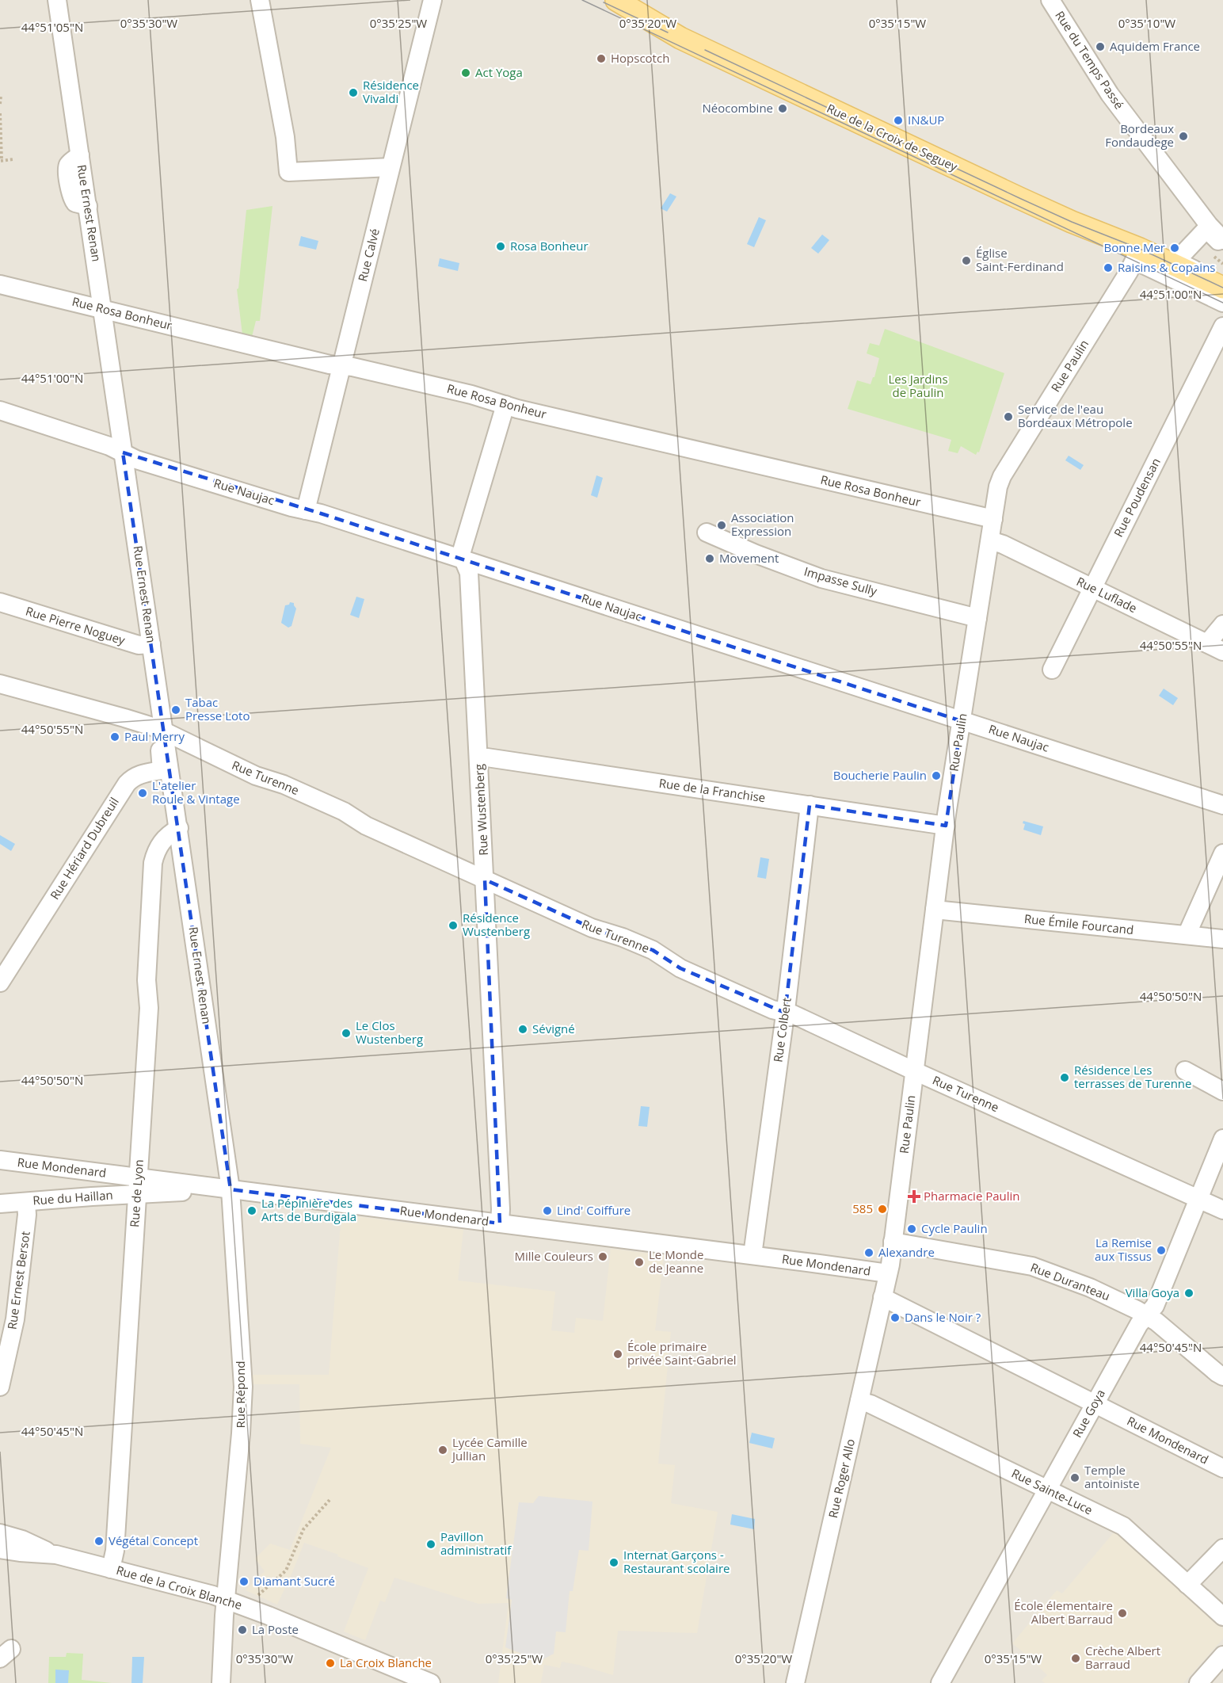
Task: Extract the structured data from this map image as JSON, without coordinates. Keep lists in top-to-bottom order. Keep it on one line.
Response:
{"streets":{"main road":["Rue de la Croix de Seguey"],"street":["Rue du Temps Passé","Rue Ernest Renan","Rue Calvé","Rue Rosa Bonheur","Rue Paulin","Rue Naujac","Rue Poudensan","Impasse Sully","Rue Luflade","Rue Pierre Noguey","Rue Turenne","Rue de la Franchise","Rue Wustenberg","Rue Hériard Dubreuil","Rue Émile Fourcand","Rue Colbert","Rue Mondenard","Rue de Lyon","Rue du Haillan","Rue Ernest Bersot","Rue Duranteau","Rue Répond","Rue Goya","Rue Roger Allo","Rue Sainte-Luce","Rue de la Croix Blanche"]},"crossings":[["Rue de la Croix de Seguey","Rue Paulin"],["Rue Ernest Renan","Rue Rosa Bonheur"],["Rue Ernest Renan","Rue Naujac"],["Rue Ernest Renan","Rue Pierre Noguey"],["Rue Ernest Renan","Rue Turenne"],["Rue Ernest Renan","Rue Hériard Dubreuil"],["Rue Ernest Renan","Rue Mondenard"],["Rue Ernest Renan","Rue de Lyon"],["Rue Ernest Renan","Rue du Haillan"],["Rue Ernest Renan","Rue Répond"],["Rue Calvé","Rue Rosa Bonheur"],["Rue Calvé","Rue Naujac"],["Rue Rosa Bonheur","Rue Paulin"],["Rue Rosa Bonheur","Rue Wustenberg"],["Rue Paulin","Rue Naujac"],["Rue Paulin","Impasse Sully"],["Rue Paulin","Rue Luflade"],["Rue Paulin","Rue Turenne"],["Rue Paulin","Rue de la Franchise"],["Rue Paulin","Rue Émile Fourcand"],["Rue Paulin","Rue Mondenard"],["Rue Paulin","Rue Duranteau"],["Rue Paulin","Rue Roger Allo"],["Rue Naujac","Rue Wustenberg"],["Rue Poudensan","Rue Luflade"],["Rue Turenne","Rue Wustenberg"],["Rue Turenne","Rue Colbert"],["Rue Turenne","Rue Goya"],["Rue de la Franchise","Rue Wustenberg"],["Rue de la Franchise","Rue Colbert"],["Rue Wustenberg","Rue Mondenard"],["Rue Colbert","Rue Mondenard"],["Rue Mondenard","Rue de Lyon"],["Rue Mondenard","Rue du Haillan"],["Rue Mondenard","Rue Répond"],["Rue Mondenard","Rue Goya"],["Rue Mondenard","Rue Roger Allo"],["Rue de Lyon","Rue du Haillan"],["Rue de Lyon","Rue de la Croix Blanche"],["Rue du Haillan","Rue Ernest Bersot"],["Rue du Haillan","Rue Répond"],["Rue Duranteau","Rue Goya"],["Rue Répond","Rue de la Croix Blanche"],["Rue Goya","Rue Sainte-Luce"],["Rue Roger Allo","Rue Sainte-Luce"]],"parks":["Les Jardins de Paulin"],"places":{"other":["Aquidem France","Hopscotch","Act Yoga","Résidence Vivaldi","Néocombine","IN&UP","Bordeaux Fondaudege","Rosa Bonheur","Bonne Mer","Église Saint-Ferdinand","Raisins & Copains","Service de l'eau Bordeaux Métropole","Association Expression","Movement","Tabac Presse Loto","Paul Merry","Boucherie Paulin","L'atelier Roule & Vintage","Résidence Wustenberg","Sévigné","Le Clos Wustenberg","Résidence Les terrasses de Turenne","585","La Pépinière des Arts de Burdigala","Lind' Coiffure","Cycle Paulin","La Remise aux Tissus","Alexandre","Mille Couleurs","Le Monde de Jeanne","Villa Goya","Dans le Noir ?","École primaire privée Saint-Gabriel","Lycée Camille Jullian","Temple antoiniste","Végétal Concept","Pavillon administratif","Internat Garçons - Restaurant scolaire","Diamant Sucré","École élementaire Albert Barraud","La Poste","Crèche Albert Barraud","La Croix Blanche"],"health":["Pharmacie Paulin"]},"coordinates":["0°35'30\"W","0°35'25\"W","0°35'20\"W","0°35'15\"W","0°35'10\"W","44°51'05\"N","44°51'00\"N","44°50'55\"N","44°50'50\"N","44°50'45\"N"]}
